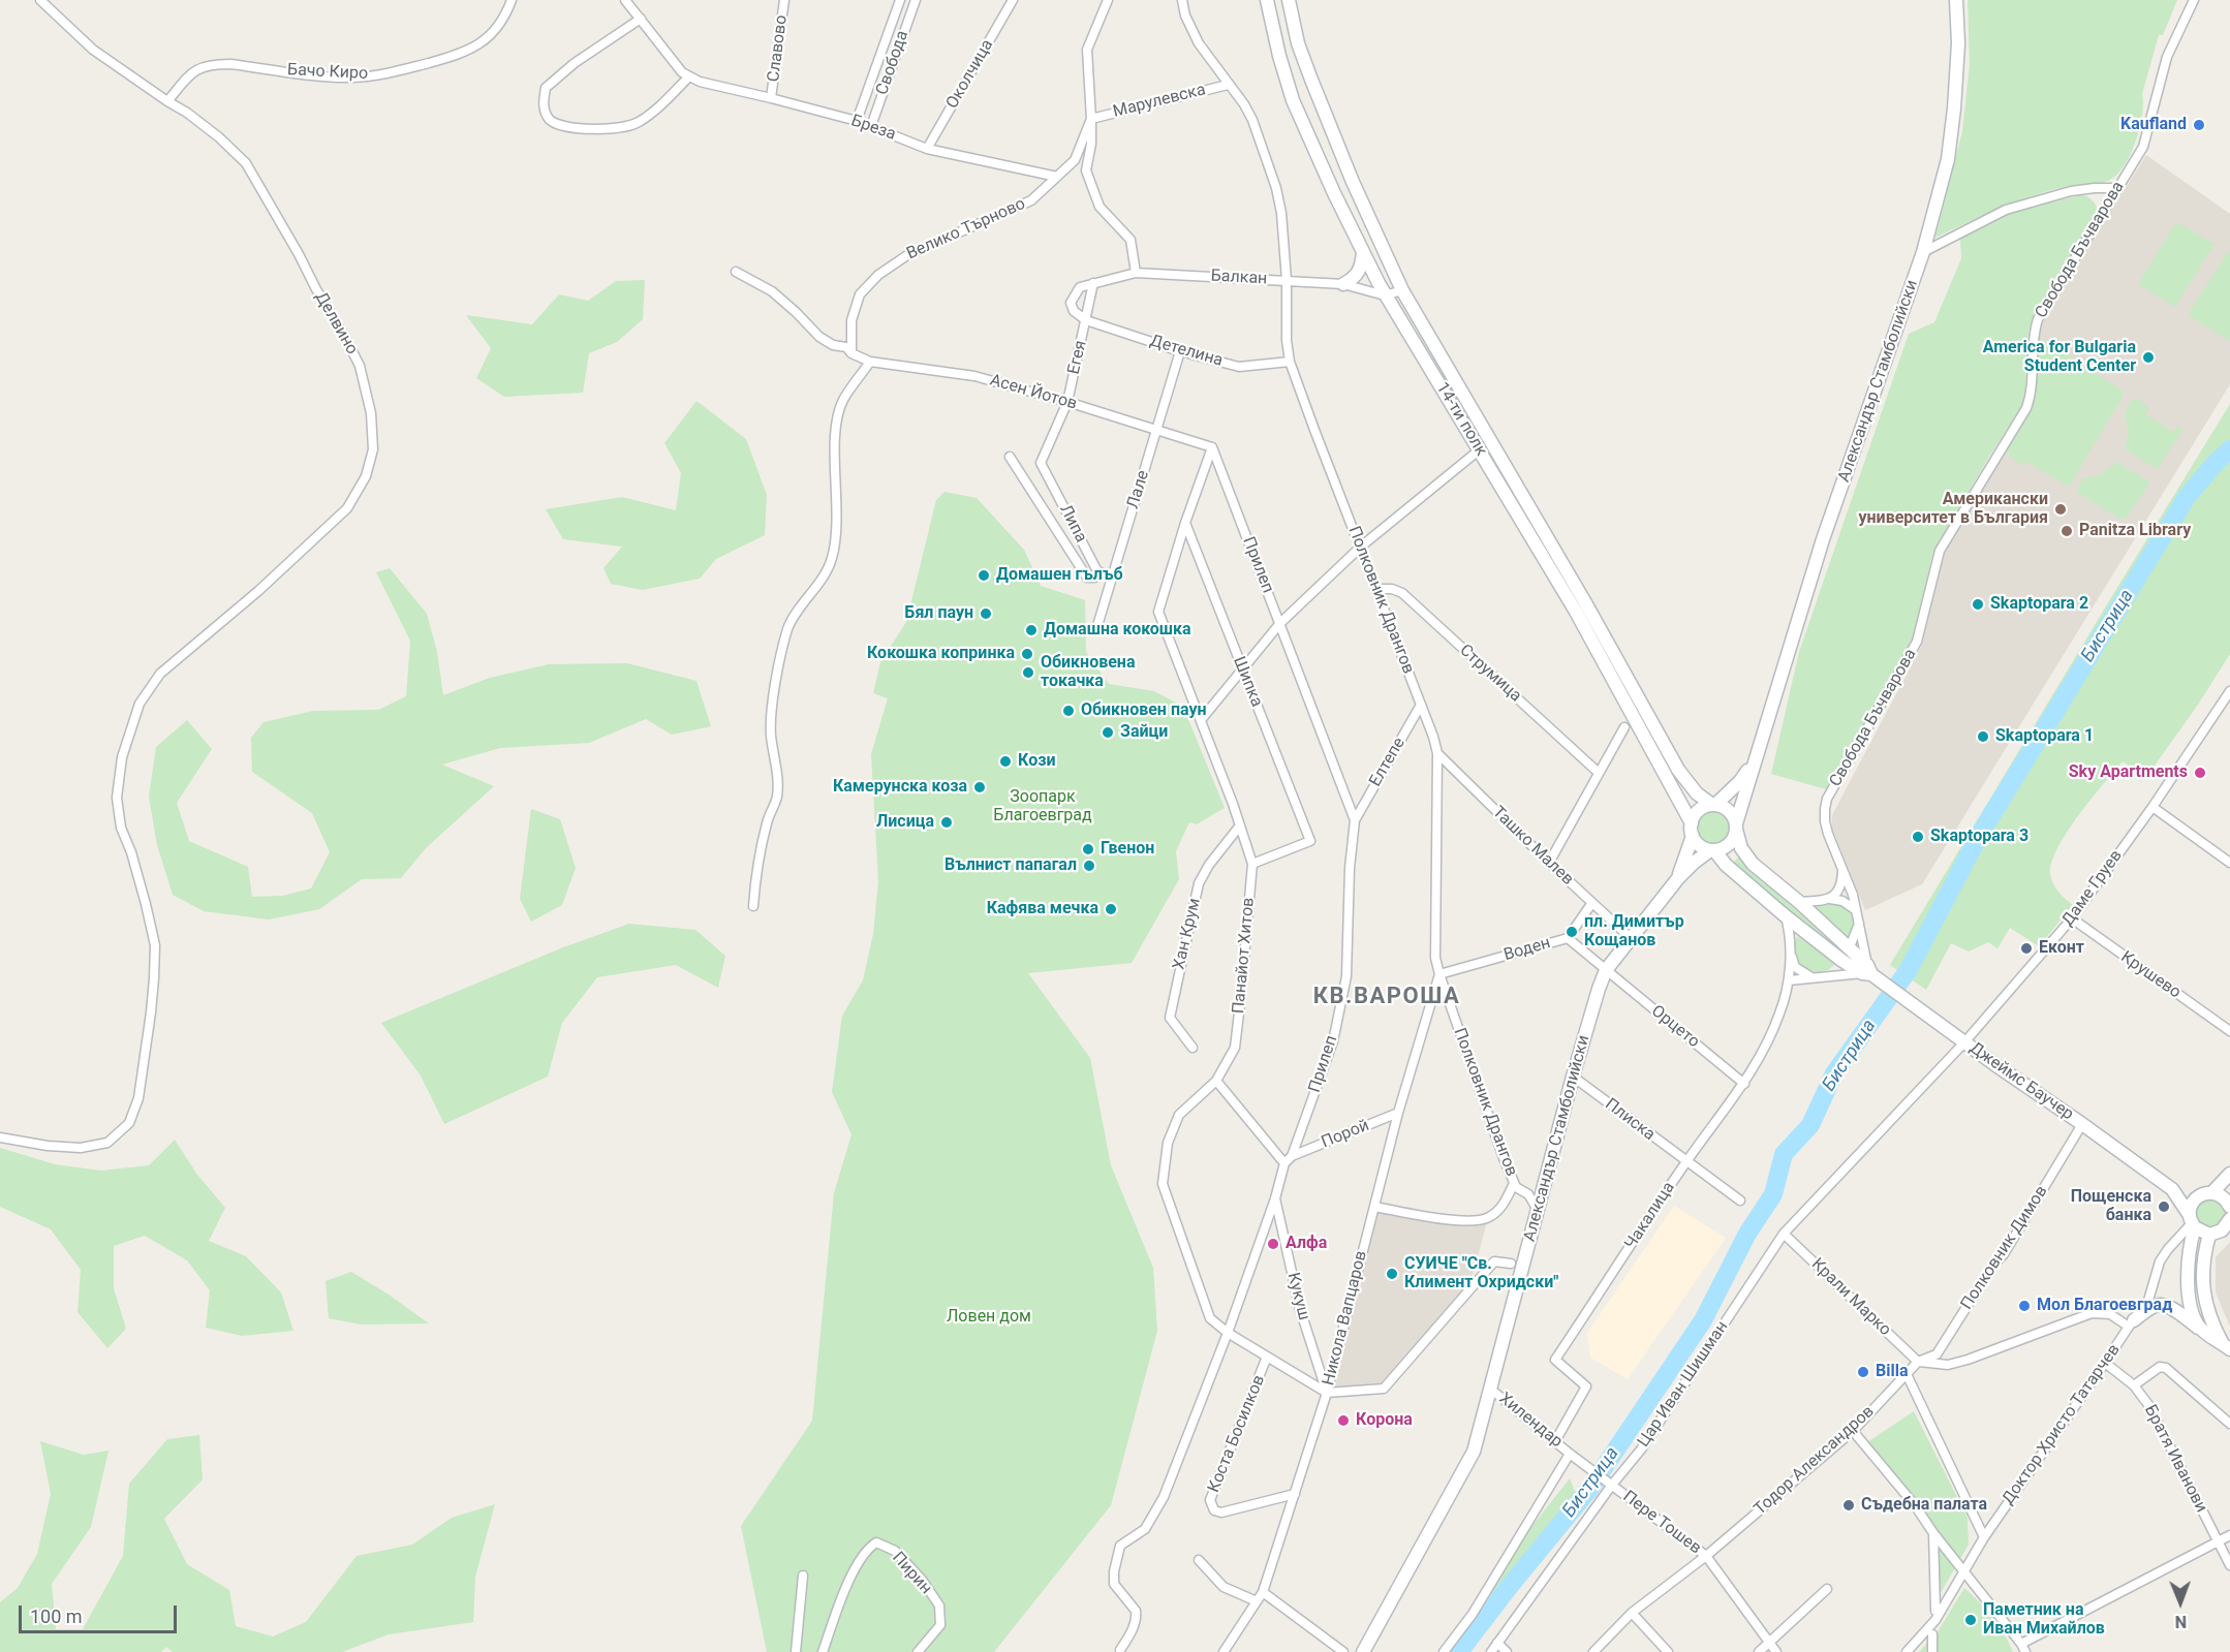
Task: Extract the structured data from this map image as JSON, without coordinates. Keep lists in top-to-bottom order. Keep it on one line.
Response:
{"streets":{"street":["Славово","Свобода","Бачо Киро","Околчица","Марулевска","Бреза","Велико Търново","Свобода Бъчварова","Балкан","Делвино","Детелина","Егея","Александър Стамболийски","Асен Йотов","14-ти полк","Лале","Липа","Прилеп","Полковник Дрангов","Струмица","Шипка","Елтепе","Ташко Малев","Даме Груев","Хан Крум","Воден","Панайот Хитов","Крушево","Орцето","Джеймс Баучер","Плиска","Порой","Чакалица","Полковник Димов","Кукуш","Крали Марко","Никола Вапцаров","Цар Иван Шишман","Хилендар","Доктор Христо Татарчев","Коста Босилков","Братя Иванови","Тодор Александров","Пере Тошев","Пирин"]},"crossings":[["Славово","Бреза"],["Свобода","Бреза"],["Бачо Киро","Делвино"],["Околчица","Бреза"],["Марулевска","Велико Търново"],["Марулевска","Полковник Дрангов"],["Бреза","Велико Търново"],["Велико Търново","Асен Йотов"],["Свобода Бъчварова","Джеймс Баучер"],["Балкан","Егея"],["Балкан","14-ти полк"],["Балкан","Полковник Дрангов"],["Детелина","Егея"],["Детелина","Лале"],["Детелина","Полковник Дрангов"],["Егея","Асен Йотов"],["Егея","Липа"],["Александър Стамболийски","14-ти полк"],["Александър Стамболийски","Полковник Дрангов"],["Александър Стамболийски","Ташко Малев"],["Александър Стамболийски","Воден"],["Александър Стамболийски","Орцето"],["Александър Стамболийски","Джеймс Баучер"],["Александър Стамболийски","Плиска"],["Александър Стамболийски","Хилендар"],["Асен Йотов","Лале"],["Асен Йотов","Прилеп"],["Асен Йотов","Панайот Хитов"],["14-ти полк","Джеймс Баучер"],["Прилеп","Елтепе"],["Прилеп","Панайот Хитов"],["Прилеп","Порой"],["Полковник Дрангов","Струмица"],["Полковник Дрангов","Елтепе"],["Полковник Дрангов","Ташко Малев"],["Полковник Дрангов","Воден"],["Полковник Дрангов","Никола Вапцаров"],["Шипка","Панайот Хитов"],["Даме Груев","Крушево"],["Даме Груев","Джеймс Баучер"],["Даме Груев","Крали Марко"],["Даме Груев","Цар Иван Шишман"],["Хан Крум","Панайот Хитов"],["Воден","Орцето"],["Воден","Никола Вапцаров"],["Панайот Хитов","Кукуш"],["Панайот Хитов","Никола Вапцаров"],["Панайот Хитов","Коста Босилков"],["Орцето","Чакалица"],["Джеймс Баучер","Чакалица"],["Джеймс Баучер","Полковник Димов"],["Плиска","Чакалица"],["Порой","Никола Вапцаров"],["Чакалица","Хилендар"],["Полковник Димов","Крали Марко"],["Полковник Димов","Тодор Александров"],["Кукуш","Никола Вапцаров"],["Крали Марко","Цар Иван Шишман"],["Крали Марко","Тодор Александров"],["Никола Вапцаров","Коста Босилков"],["Цар Иван Шишман","Хилендар"],["Цар Иван Шишман","Пере Тошев"],["Хилендар","Пере Тошев"],["Доктор Христо Татарчев","Братя Иванови"],["Тодор Александров","Пере Тошев"]],"districts":["КВ.ВАРОША"],"water":["Бистрица"],"parks":["Зоопарк Благоевград","Ловен дом"],"places":["Kaufland","America for Bulgaria Student Center","Американски университет в България","Panitza Library","Домашен гълъб","Skaptopara 2","Бял паун","Домашна кокошка","Кокошка копринка","Обикновена токачка","Обикновен паун","Зайци","Skaptopara 1","Кози","Sky Apartments","Камерунска коза","Лисица","Skaptopara 3","Гвенон","Вълнист папагал","Кафява мечка","пл. Димитър Кощанов","Еконт","Пощенска банка","Алфа","СУИЧЕ \"Св. Климент Охридски\"","Мол Благоевград","Billa","Корона","Съдебна палата","Паметник на Иван Михайлов"],"scale_bar":"100 m","north":"bottom"}
